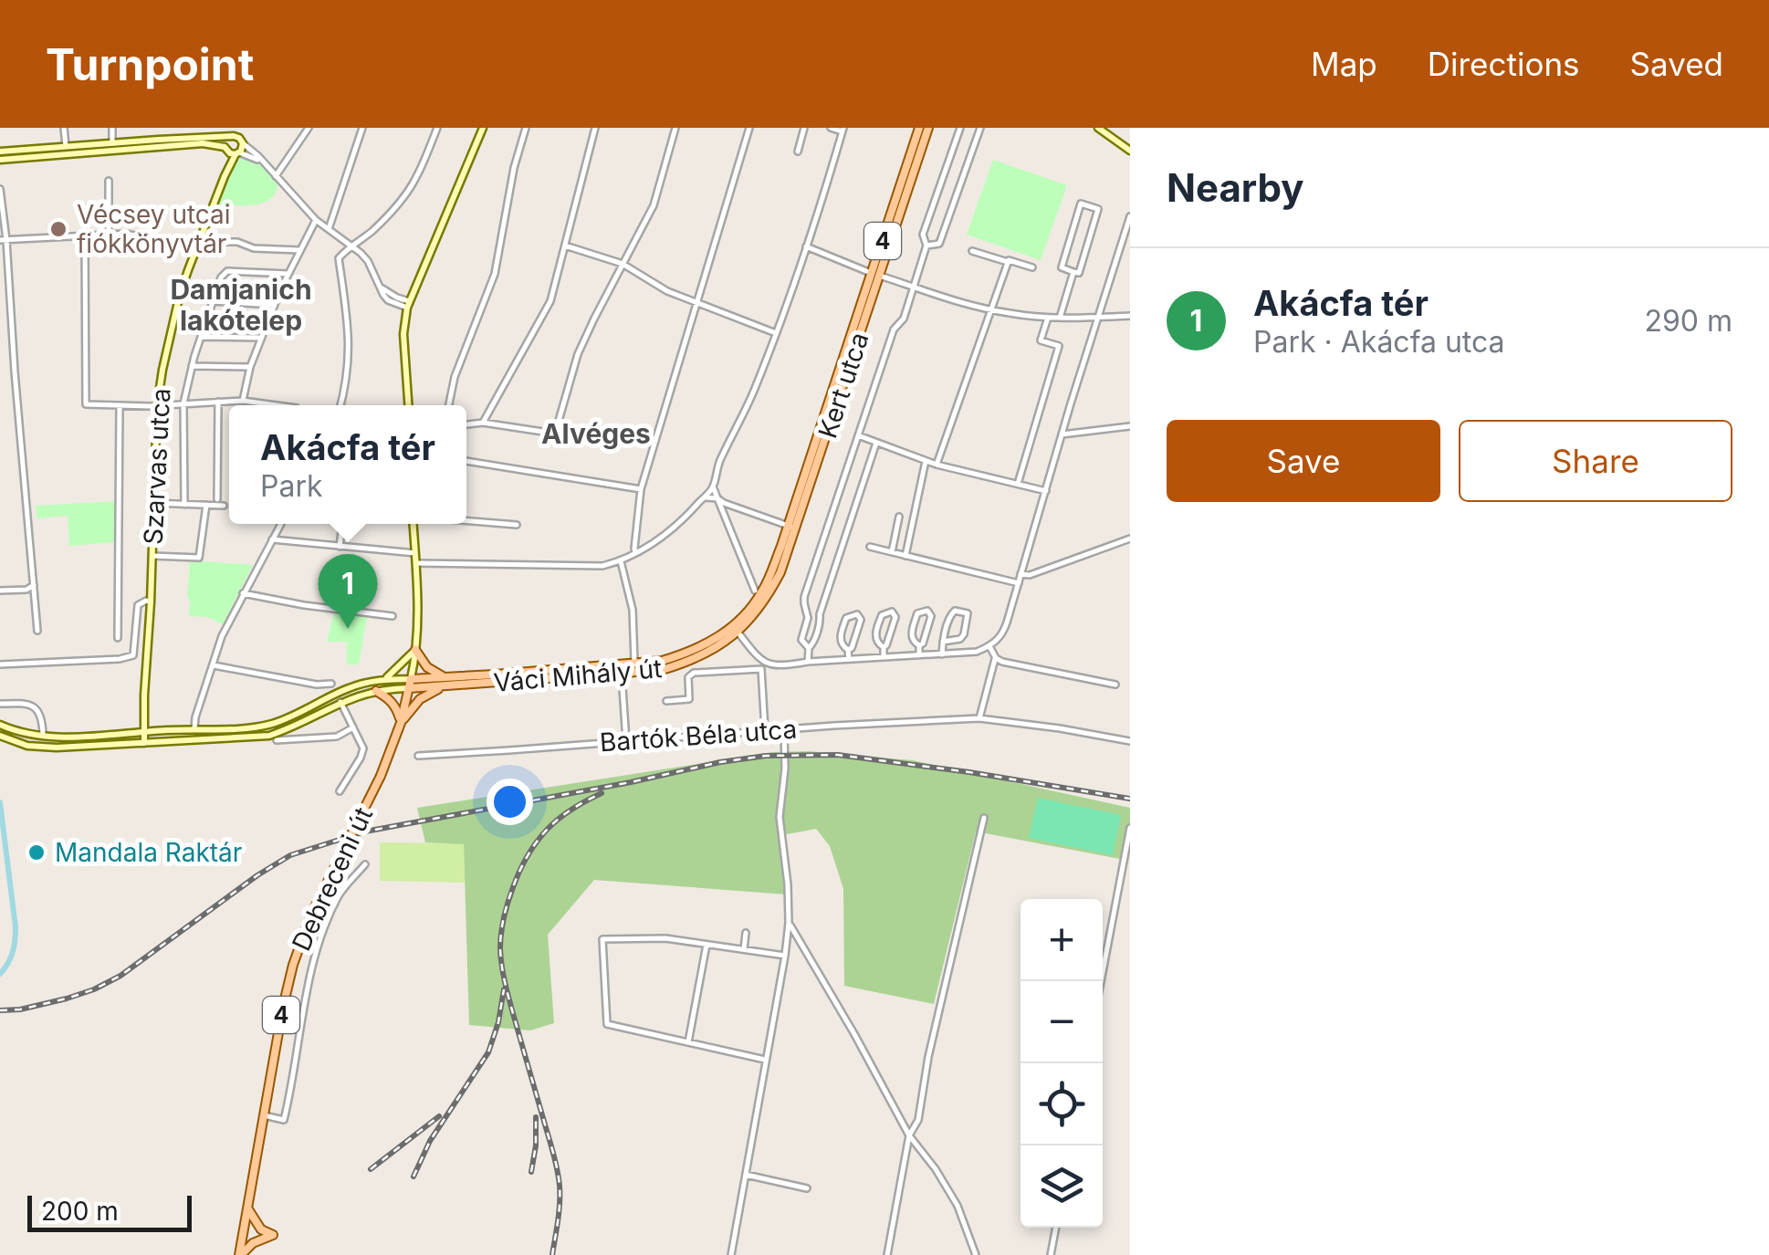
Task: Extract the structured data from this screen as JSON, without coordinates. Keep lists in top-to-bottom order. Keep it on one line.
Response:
{"streets":{"main road":["4","Kert utca","Váci Mihály út","Debreceni út"],"street":["Szarvas utca","Bartók Béla utca"]},"crossings":[["Kert utca","Váci Mihály út"],["Váci Mihály út","Debreceni út"]],"districts":["Damjanich lakótelep","Alvéges"],"places":["Vécsey utcai fiókkönyvtár","Mandala Raktár"],"scale_bar":"200 m","page":{"header":"Turnpoint","nav":["Map","Directions","Saved"],"heading":"Nearby","list":[{"mark":"1","name":"Akácfa tér","note":"Park · Akácfa utca","value":"290 m"}],"buttons":["Save","Share"],"popup":["Akácfa tér","Park"],"pins":"1","map_buttons":["+","−"],"scale":"200 m"}}
